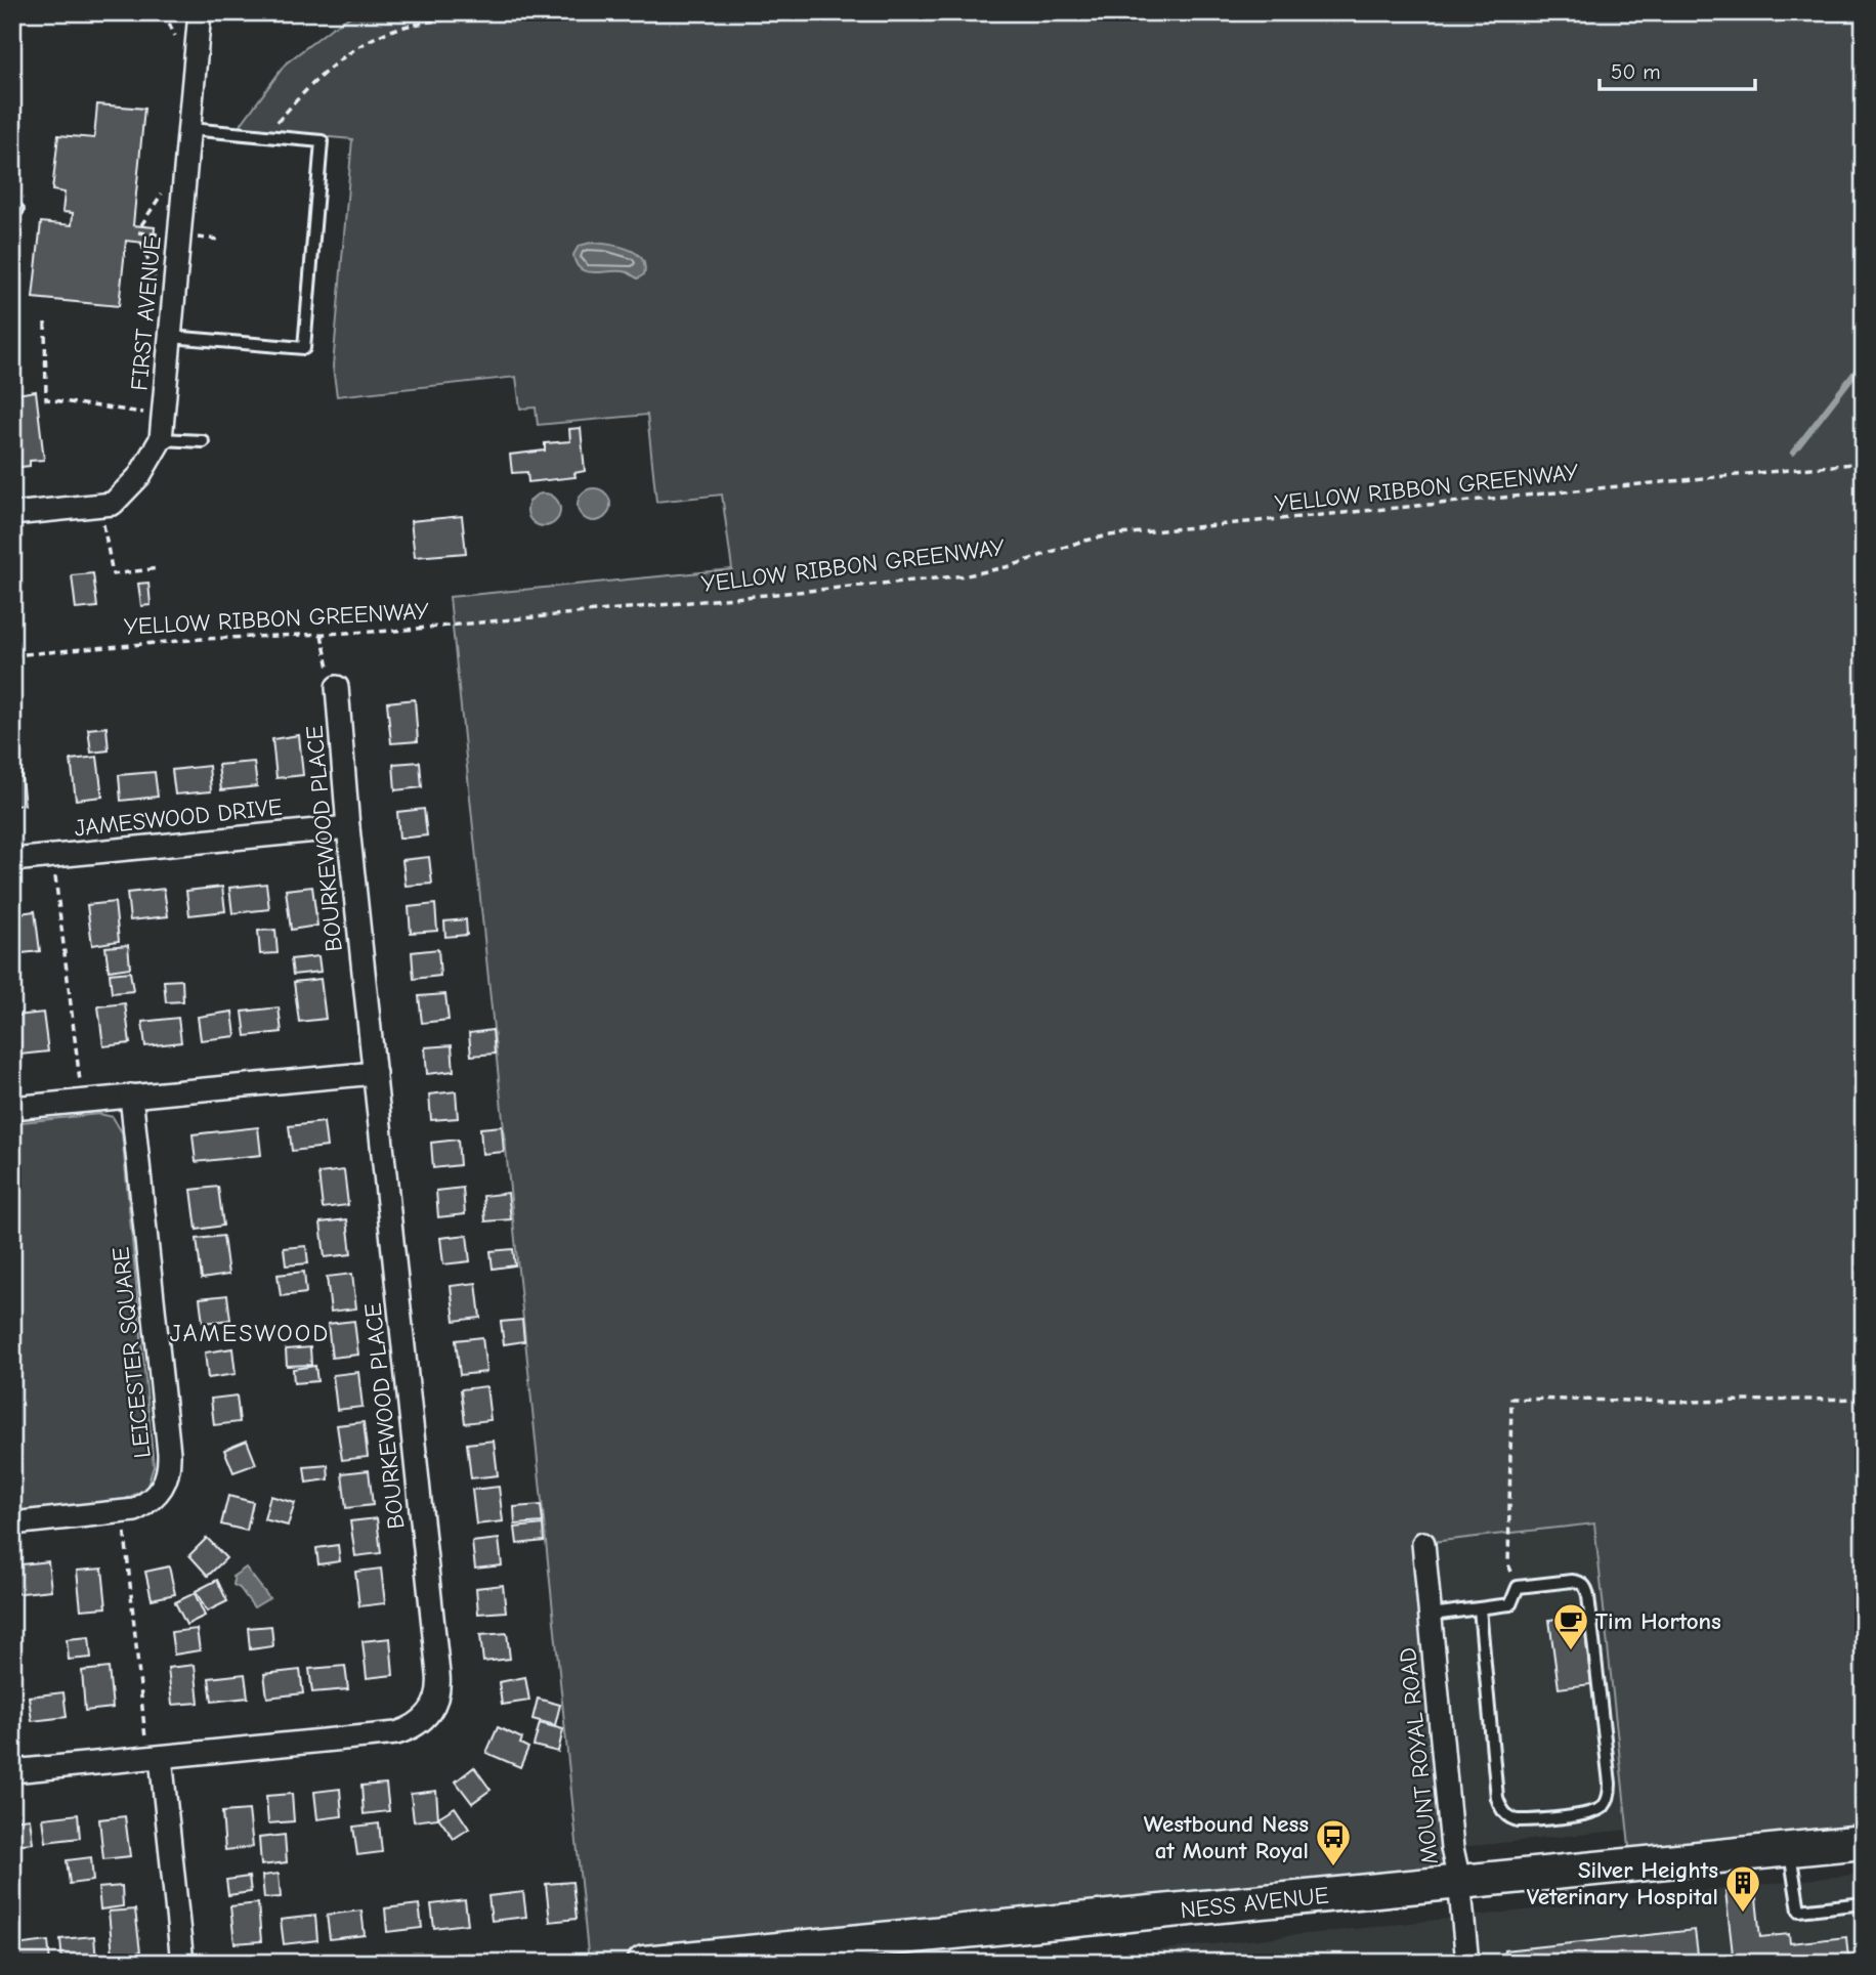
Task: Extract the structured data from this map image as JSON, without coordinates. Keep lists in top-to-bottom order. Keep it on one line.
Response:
{"streets":{"main road":["NESS AVENUE"],"street":["FIRST AVENUE","JAMESWOOD DRIVE","BOURKEWOOD PLACE","LEICESTER SQUARE","MOUNT ROYAL ROAD"],"path":["YELLOW RIBBON GREENWAY"]},"crossings":[["JAMESWOOD DRIVE","BOURKEWOOD PLACE"],["MOUNT ROYAL ROAD","NESS AVENUE"]],"districts":["JAMESWOOD"],"places":{"cafe":["Tim Hortons"],"bus stop":["Westbound Ness at Mount Royal"],"building":["Silver Heights Veterinary Hospital"]},"scale_bar":"50 m"}
